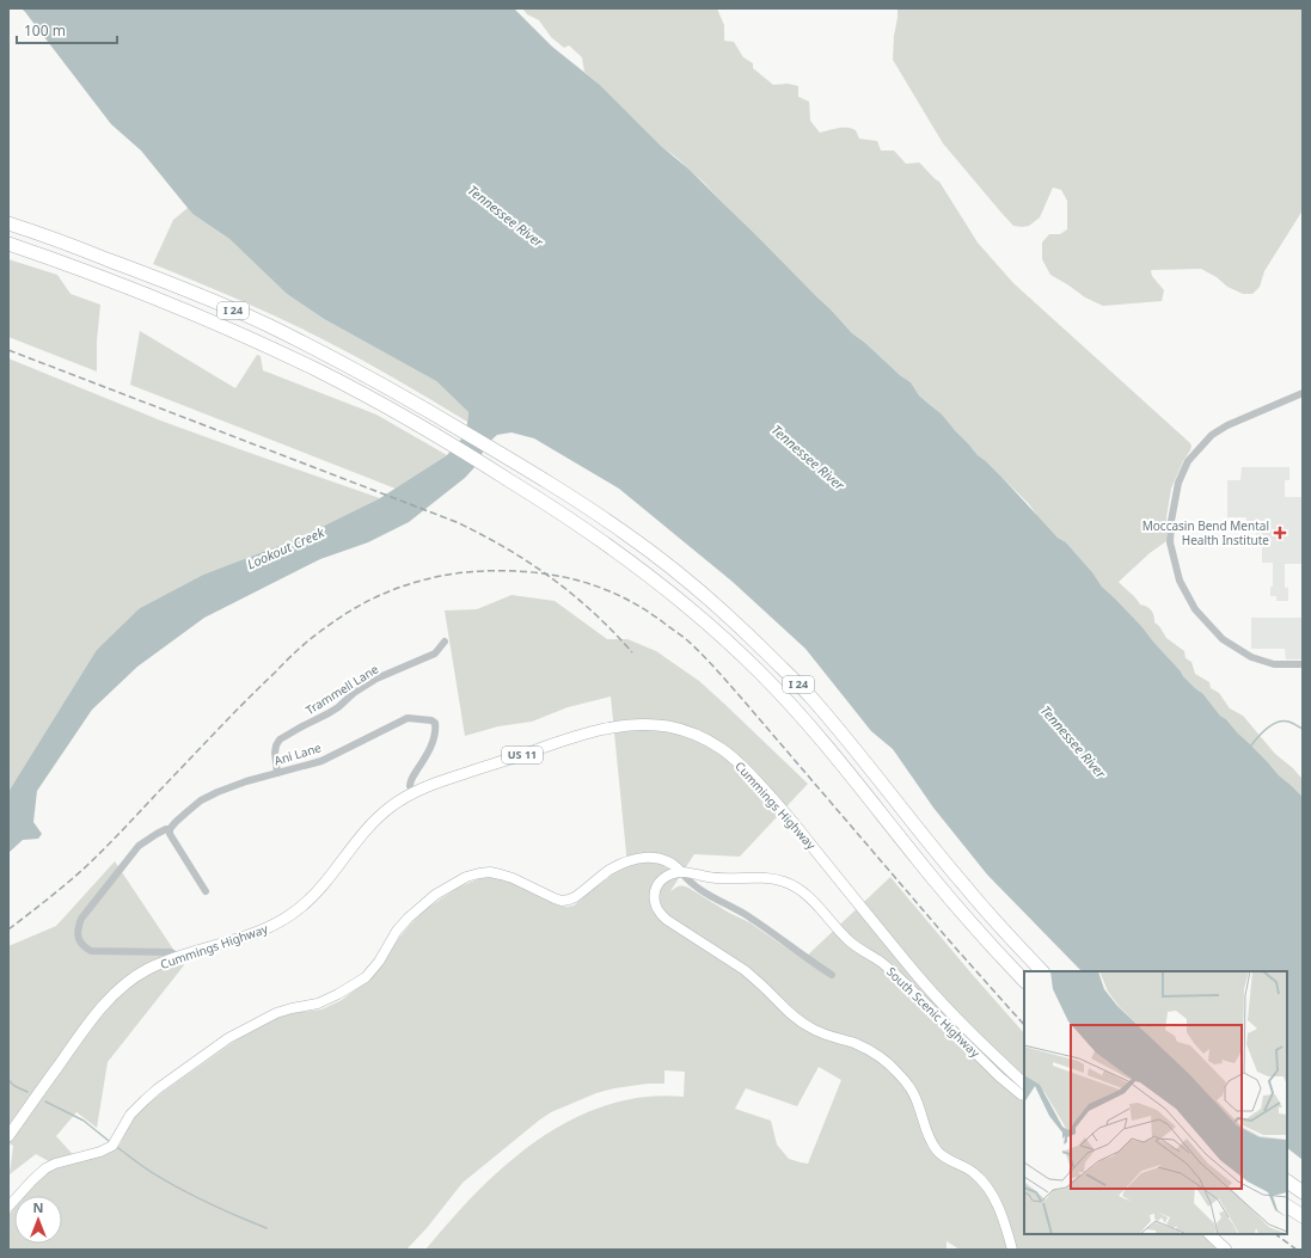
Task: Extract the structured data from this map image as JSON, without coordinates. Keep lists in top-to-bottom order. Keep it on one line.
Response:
{"streets":{"highway":["I 24"],"main road":["US 11","Cummings Highway","South Scenic Highway"],"street":["Trammell Lane","Ani Lane"]},"crossings":[["Trammell Lane","Ani Lane"],["Ani Lane","Cummings Highway"]],"water":["Tennessee River","Lookout Creek"],"places":{"health":["Moccasin Bend Mental Health Institute"]},"scale_bar":"100 m","north":"top"}
